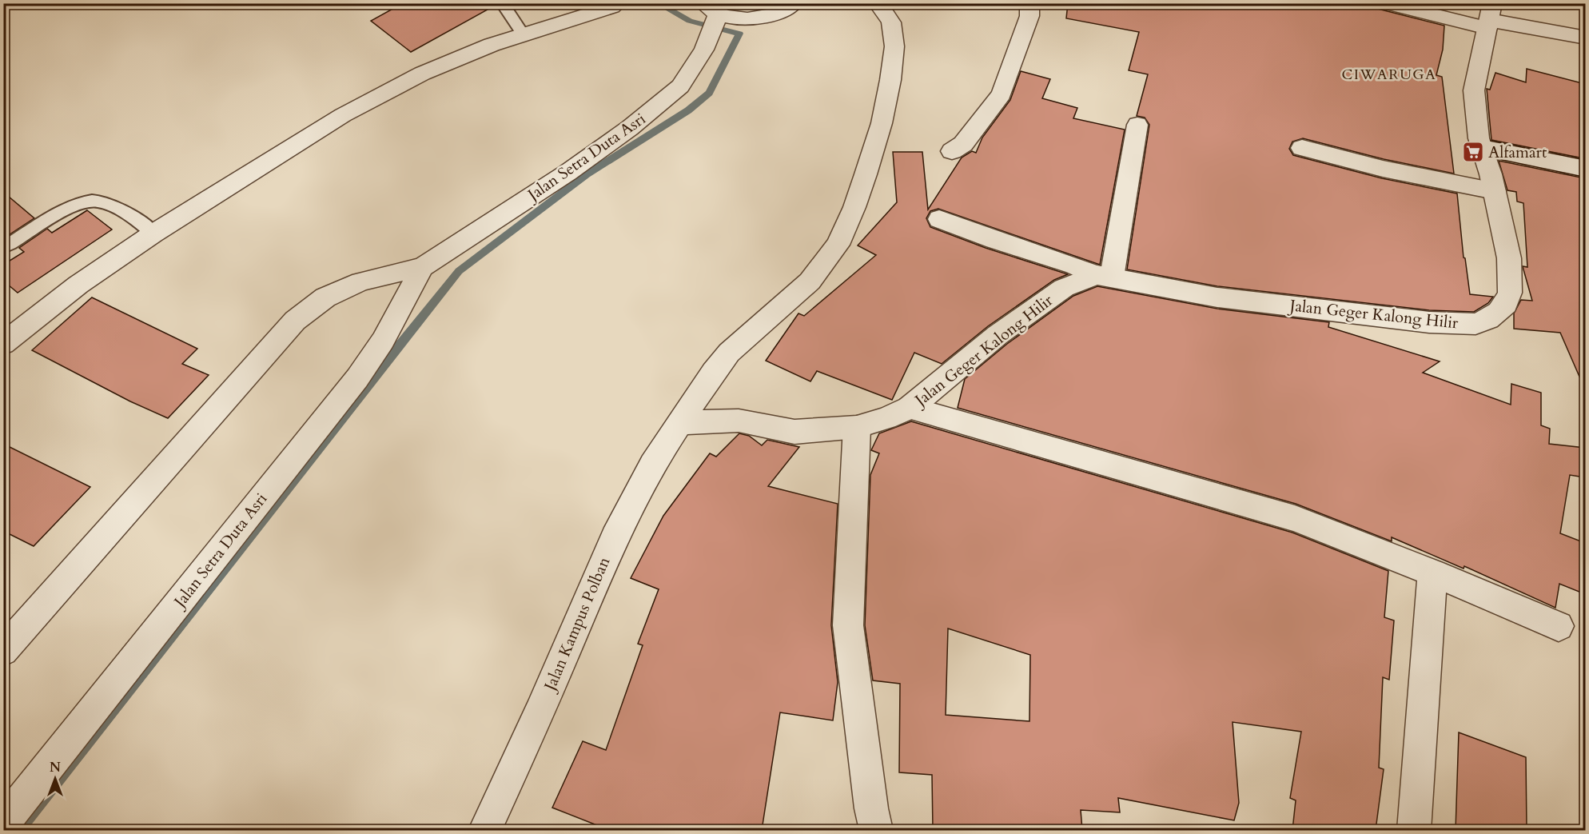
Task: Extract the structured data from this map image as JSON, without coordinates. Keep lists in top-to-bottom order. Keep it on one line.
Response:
{"streets":{"street":["Jalan Setra Duta Asri","Jalan Geger Kalong Hilir","Jalan Kampus Polban"]},"crossings":[["Jalan Geger Kalong Hilir","Jalan Kampus Polban"]],"districts":["CIWARUGA"],"places":{"supermarket":["Alfamart"]},"north":"top"}
